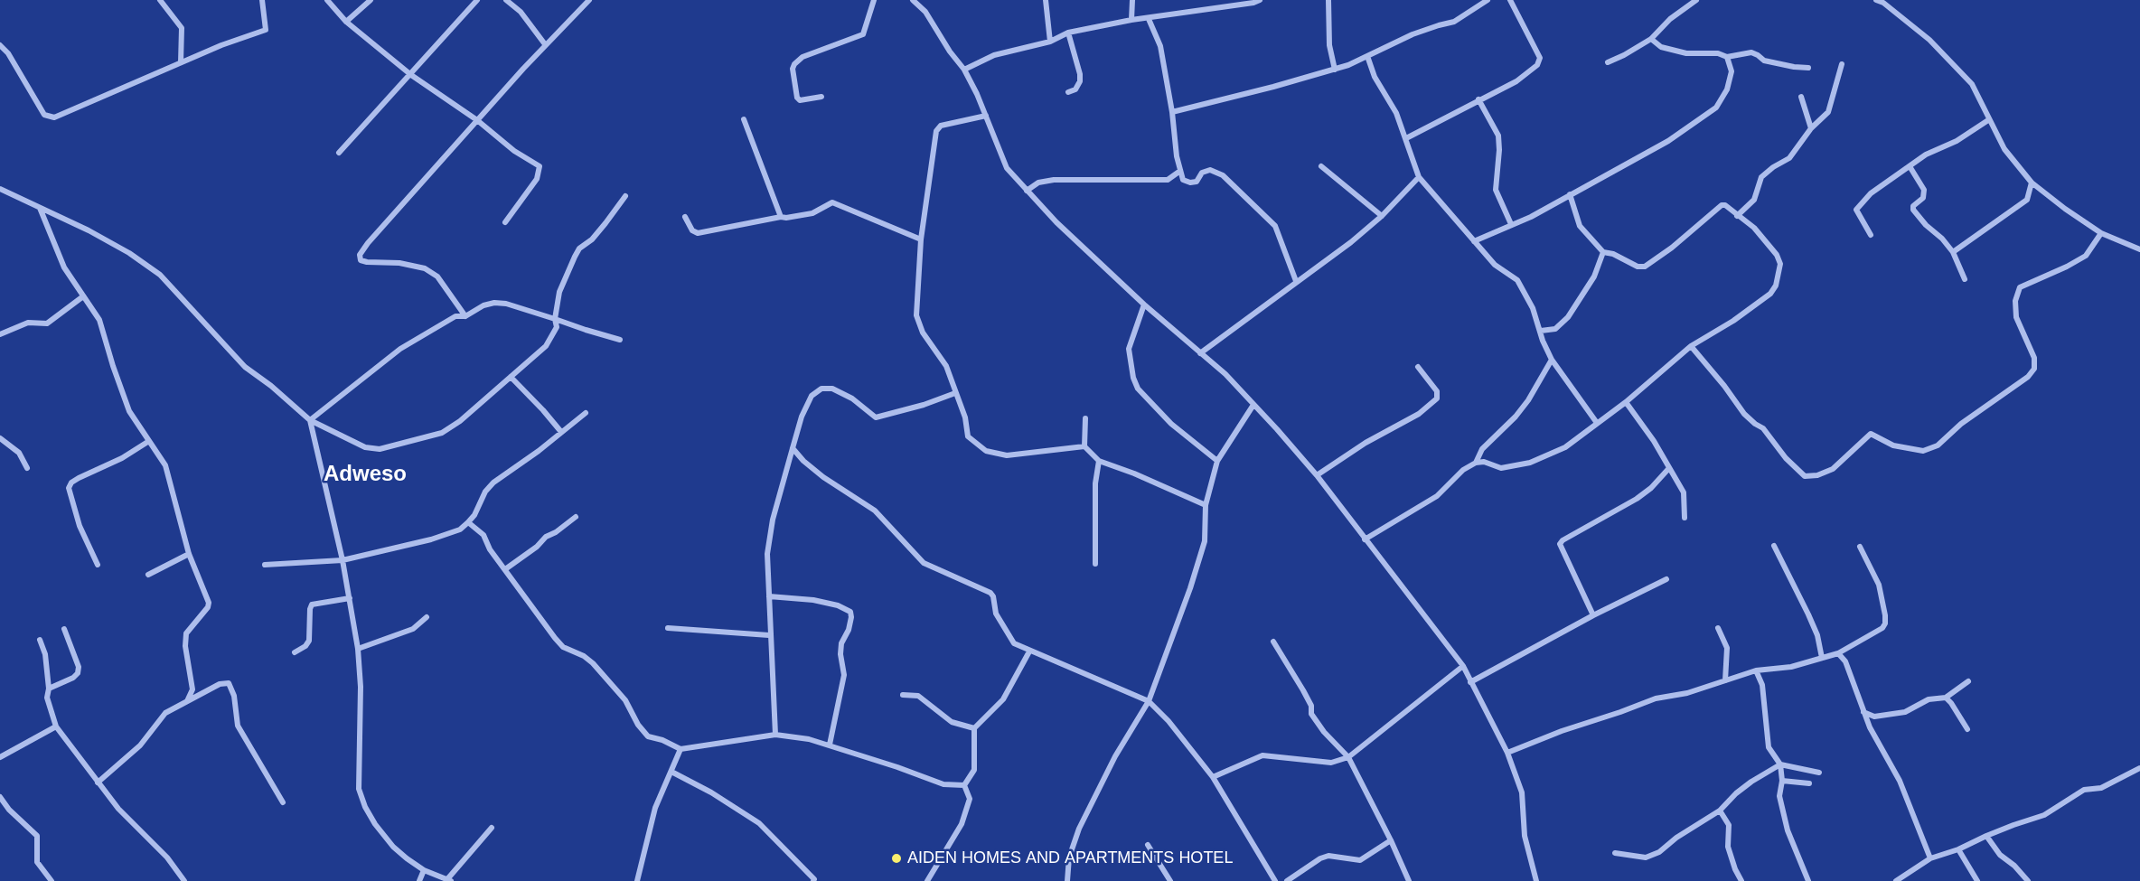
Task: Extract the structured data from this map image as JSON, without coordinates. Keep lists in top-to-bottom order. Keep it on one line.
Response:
{"districts":["Adweso"],"places":["AIDEN HOMES AND APARTMENTS HOTEL"]}
